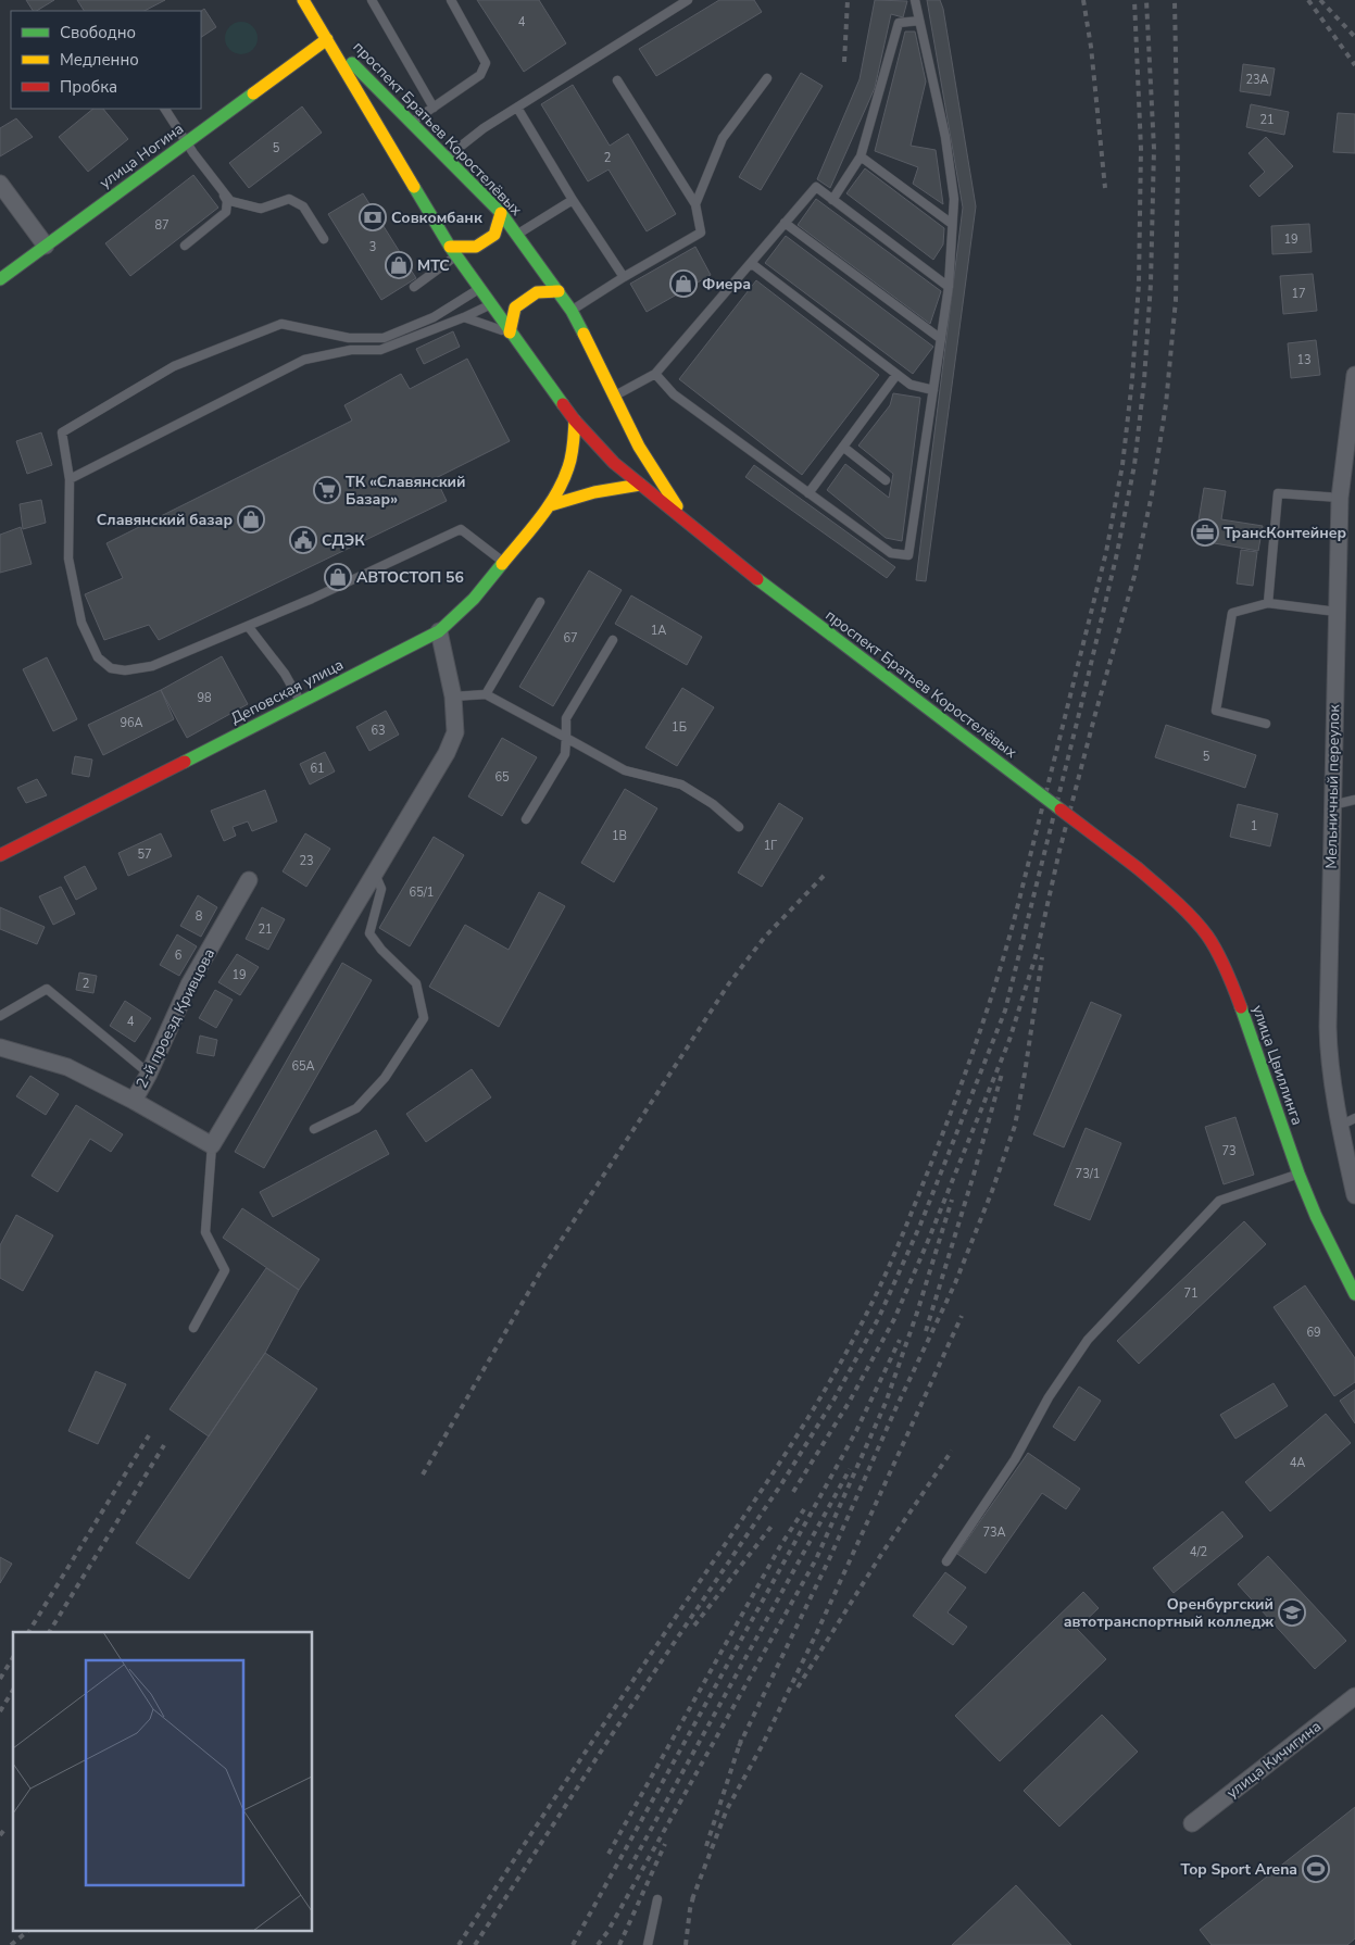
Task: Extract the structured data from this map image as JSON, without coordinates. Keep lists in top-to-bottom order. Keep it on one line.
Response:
{"streets":{"main road":["проспект Братьев Коростелёвых","улица Ногина","Деповская улица","улица Цвиллинга"],"street":["Мельничный переулок","2-й проезд Кривцова","улица Кичигина"]},"crossings":[["проспект Братьев Коростелёвых","улица Ногина"],["проспект Братьев Коростелёвых","Деповская улица"],["проспект Братьев Коростелёвых","улица Цвиллинга"]],"places":{"bank":["Совкомбанк"],"shop":["МТС","Фиера","Славянский базар","АВТОСТОП 56"],"supermarket":["ТК «Славянский Базар»"],"office":["ТрансКонтейнер"],"public building":["СДЭК"],"school or university":["Оренбургский автотранспортный колледж"],"sports":["Top Sport Arena"]},"house_numbers":["4","23А","21","5","2","87","19","3","17","13","1А","67","98","96А","1Б","63","5","61","65","1","1В","1Г","57","23","65/1","8","21","6","19","2","4","65А","73","73/1","71","69","4А","73А","4/2"],"legend":["Свободно","Медленно","Пробка"]}
